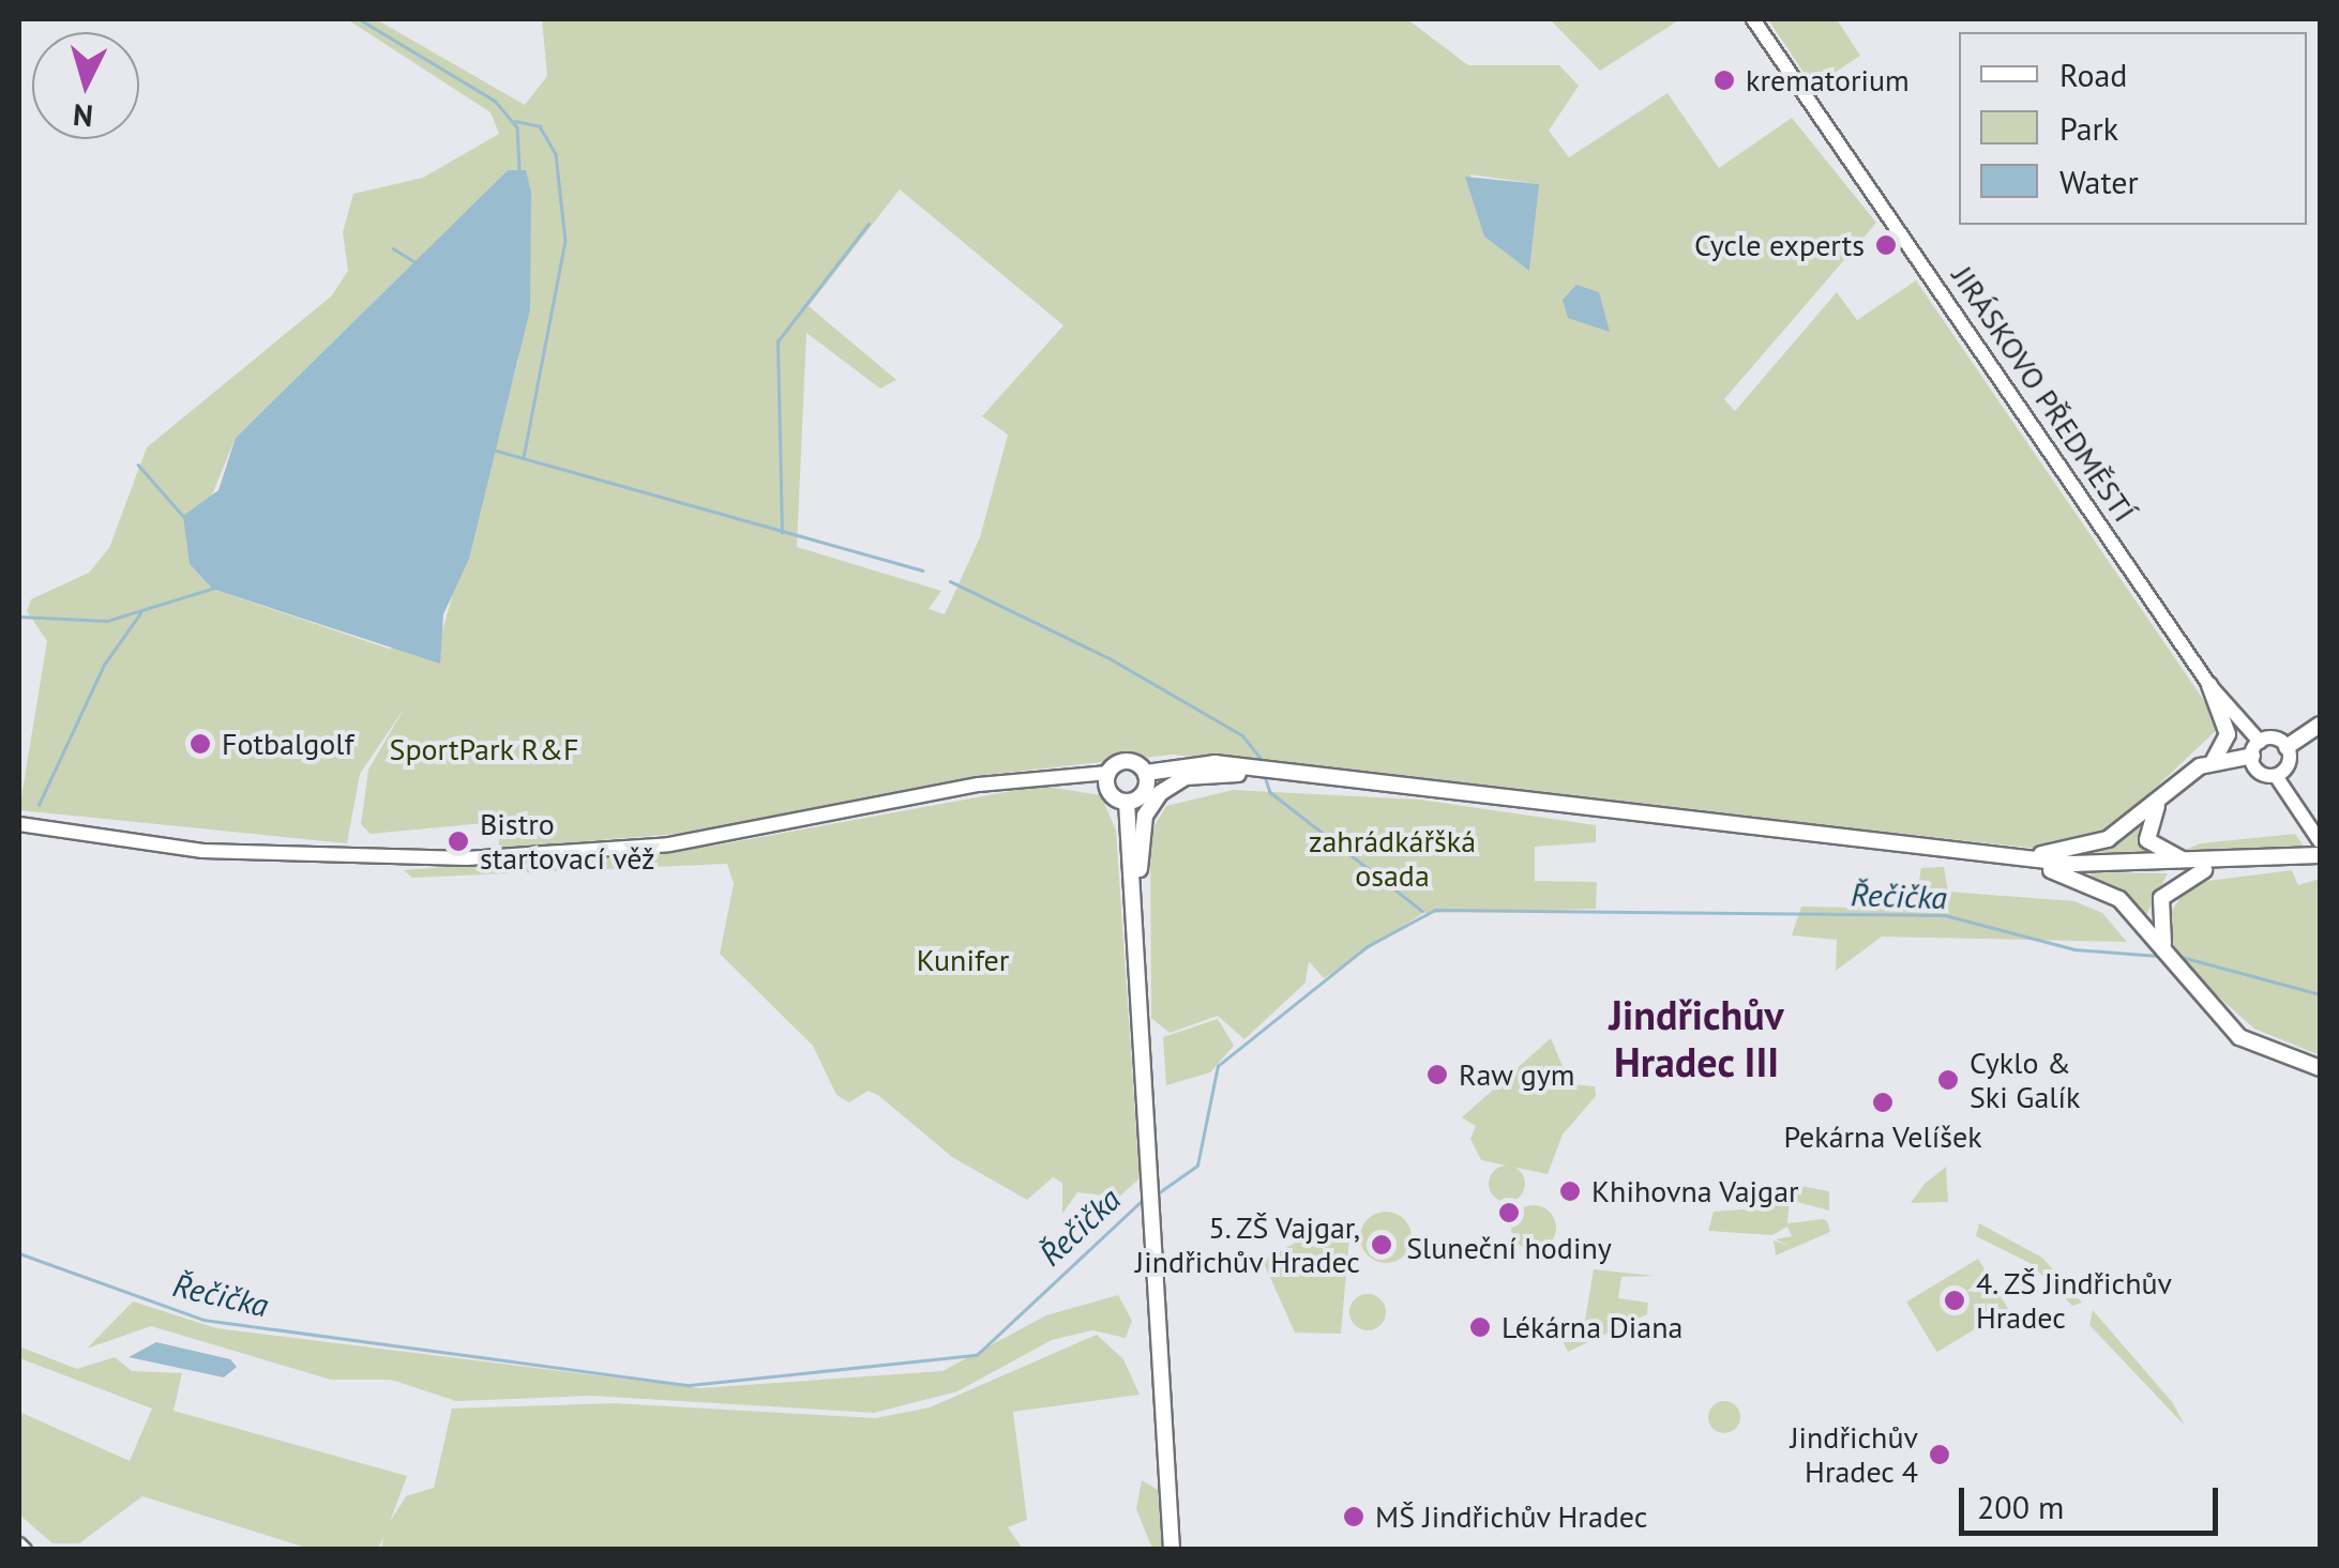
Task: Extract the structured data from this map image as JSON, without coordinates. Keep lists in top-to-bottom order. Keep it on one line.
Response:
{"streets":{"main road":["JIRÁSKOVO PŘEDMĚSTÍ"]},"districts":["Jindřichův Hradec III"],"water":["Řečička"],"parks":["SportPark R&F","zahrádkářšká osada","Kunifer"],"places":["krematorium","Cycle experts","Fotbalgolf","Bistro startovací věž","Raw gym","Cyklo & Ski Galík","Pekárna Velíšek","Khihovna Vajgar","Sluneční hodiny","5. ZŠ Vajgar, Jindřichův Hradec","4. ZŠ Jindřichův Hradec","Lékárna Diana","Jindřichův Hradec 4","MŠ Jindřichův Hradec"],"legend":["Road","Park","Water"],"scale_bar":"200 m","north":"bottom"}
